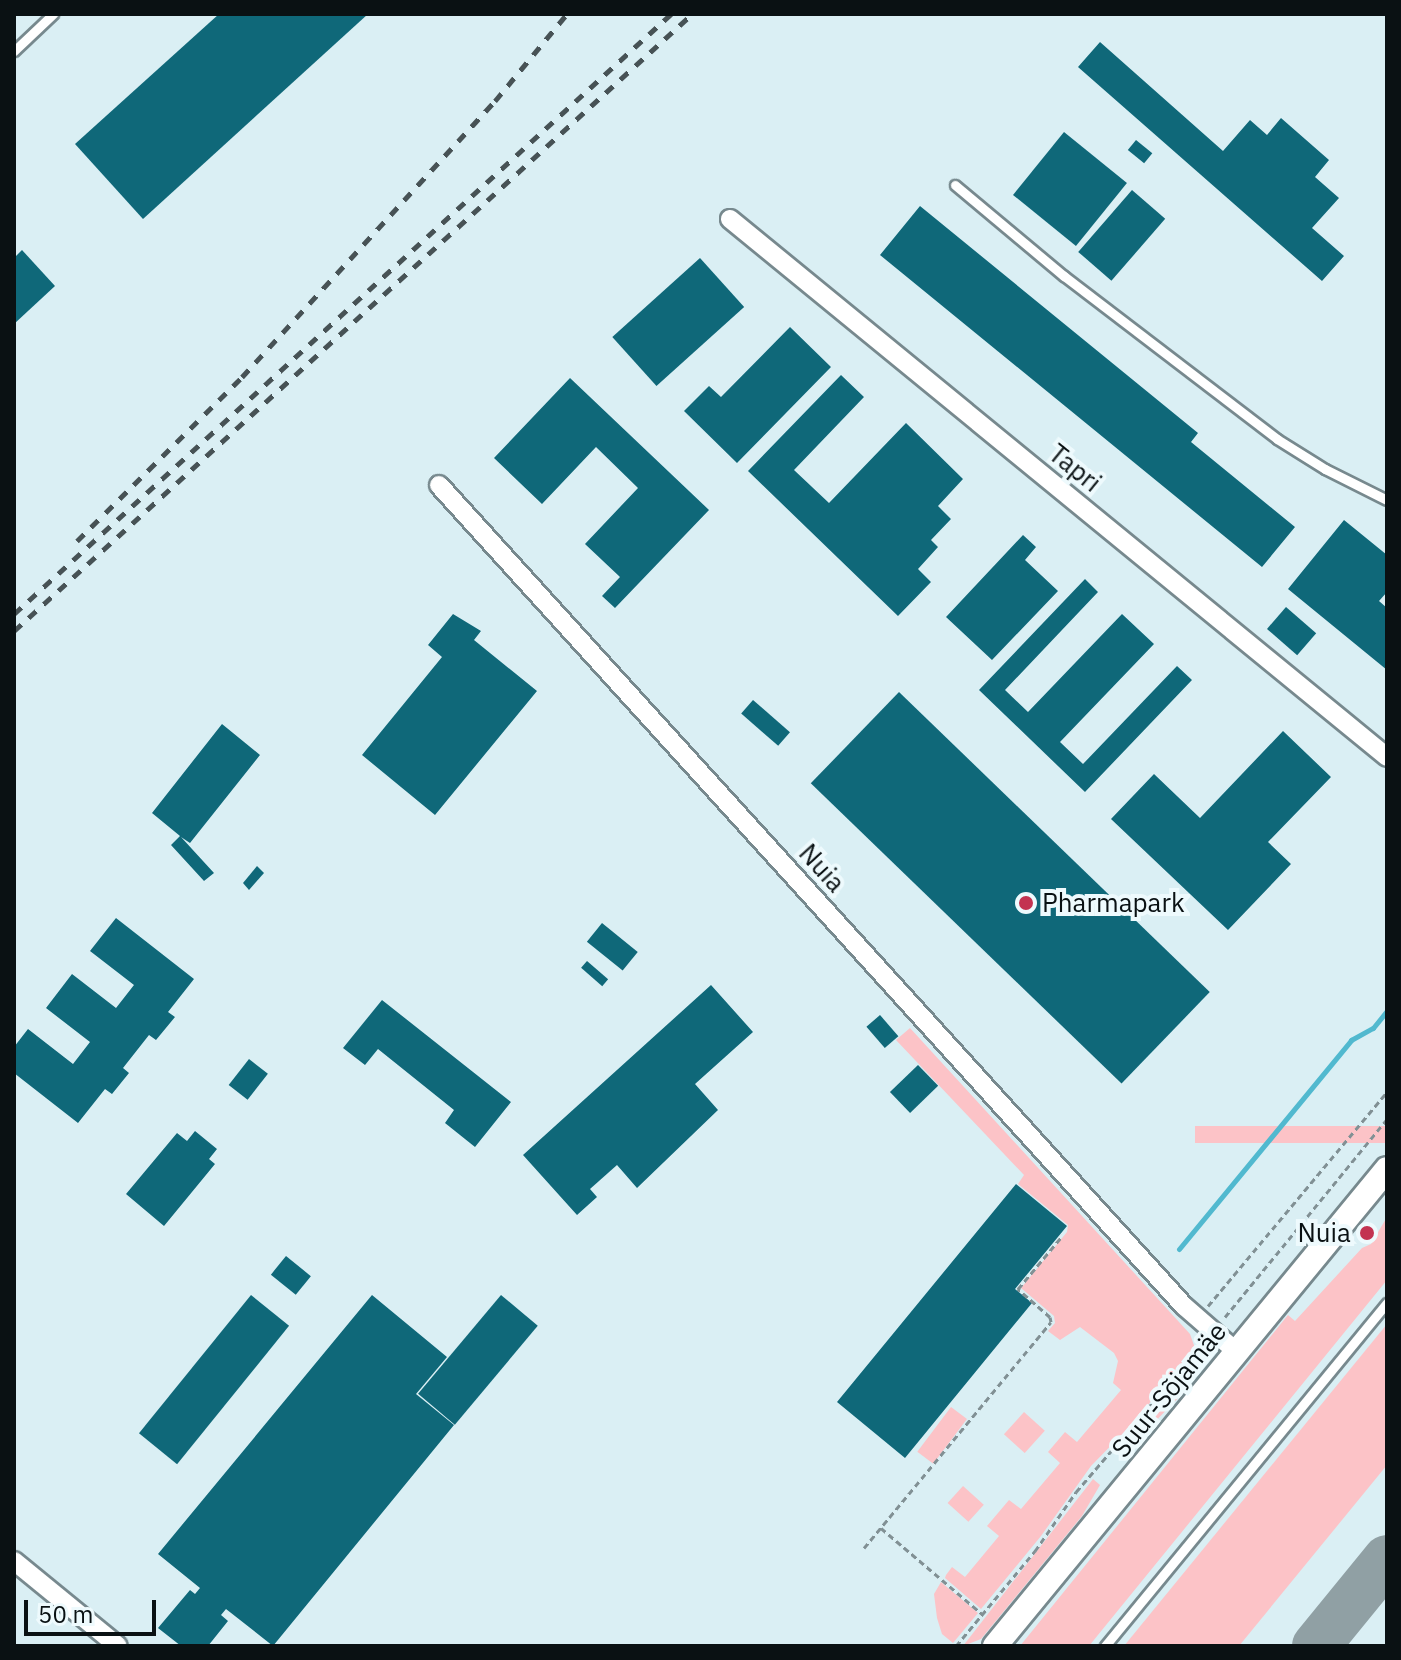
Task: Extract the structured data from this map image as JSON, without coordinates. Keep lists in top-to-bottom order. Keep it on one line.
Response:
{"streets":{"main road":["Suur-Sõjamäe"],"street":["Tapri","Nuia"]},"crossings":[["Nuia","Suur-Sõjamäe"]],"places":["Pharmapark","Nuia"],"scale_bar":"50 m"}
